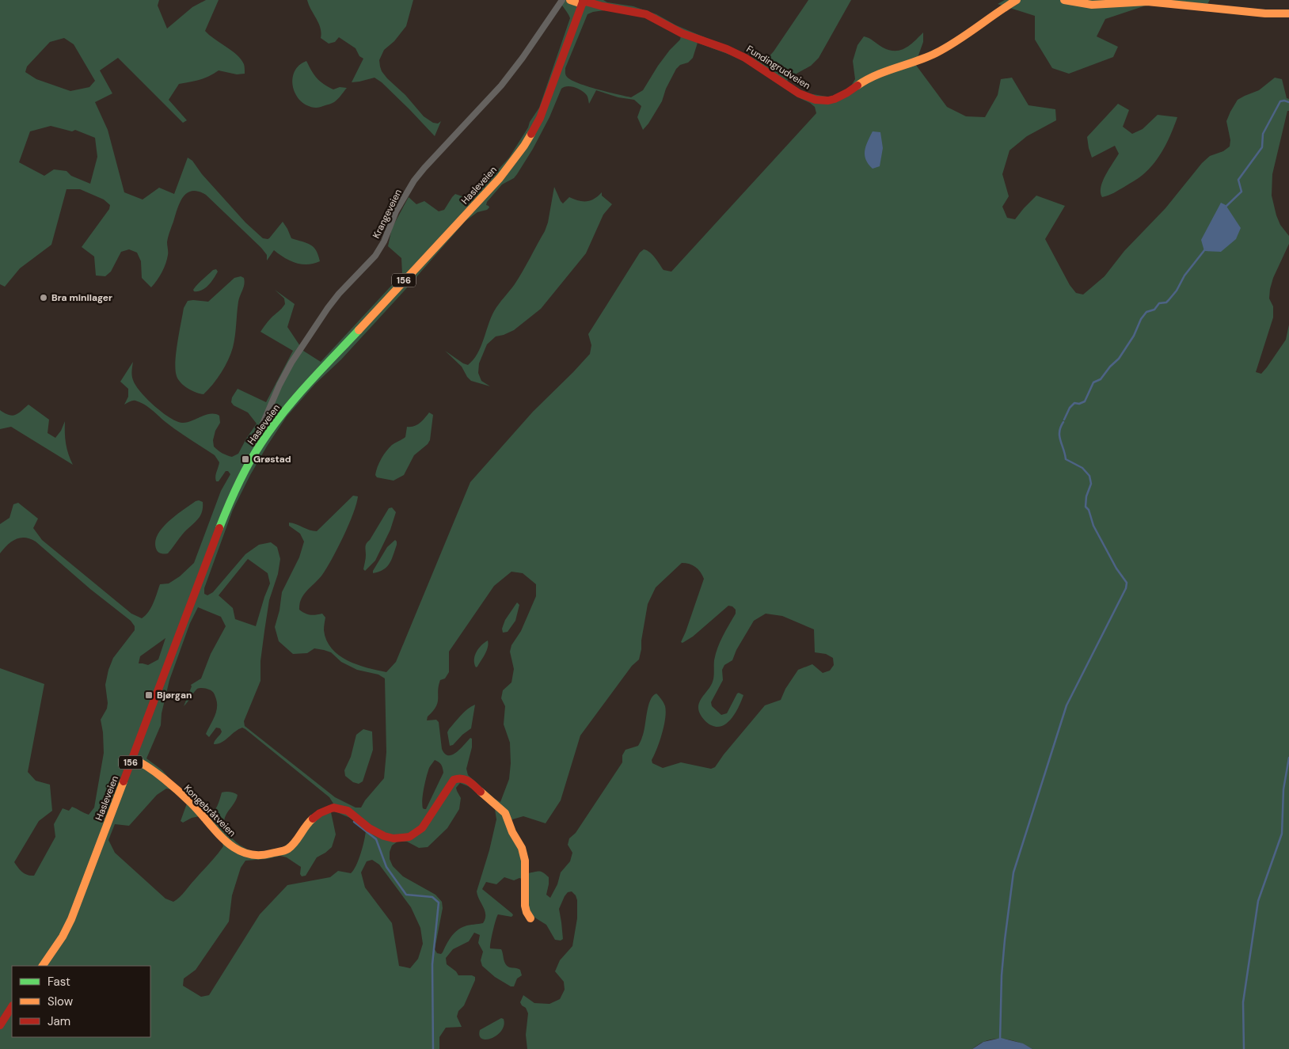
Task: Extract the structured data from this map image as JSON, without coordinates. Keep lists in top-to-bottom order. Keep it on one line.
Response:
{"streets":{"street":["Fundingrudveien","Hasleveien","Krangeveien","156","Kongebråtveien"]},"crossings":[["Fundingrudveien","Hasleveien"],["Hasleveien","Krangeveien"],["Hasleveien","Kongebråtveien"]],"places":{"other":["Bra minilager"],"transit":["Grøstad","Bjørgan"]},"legend":["Fast","Slow","Jam"]}
